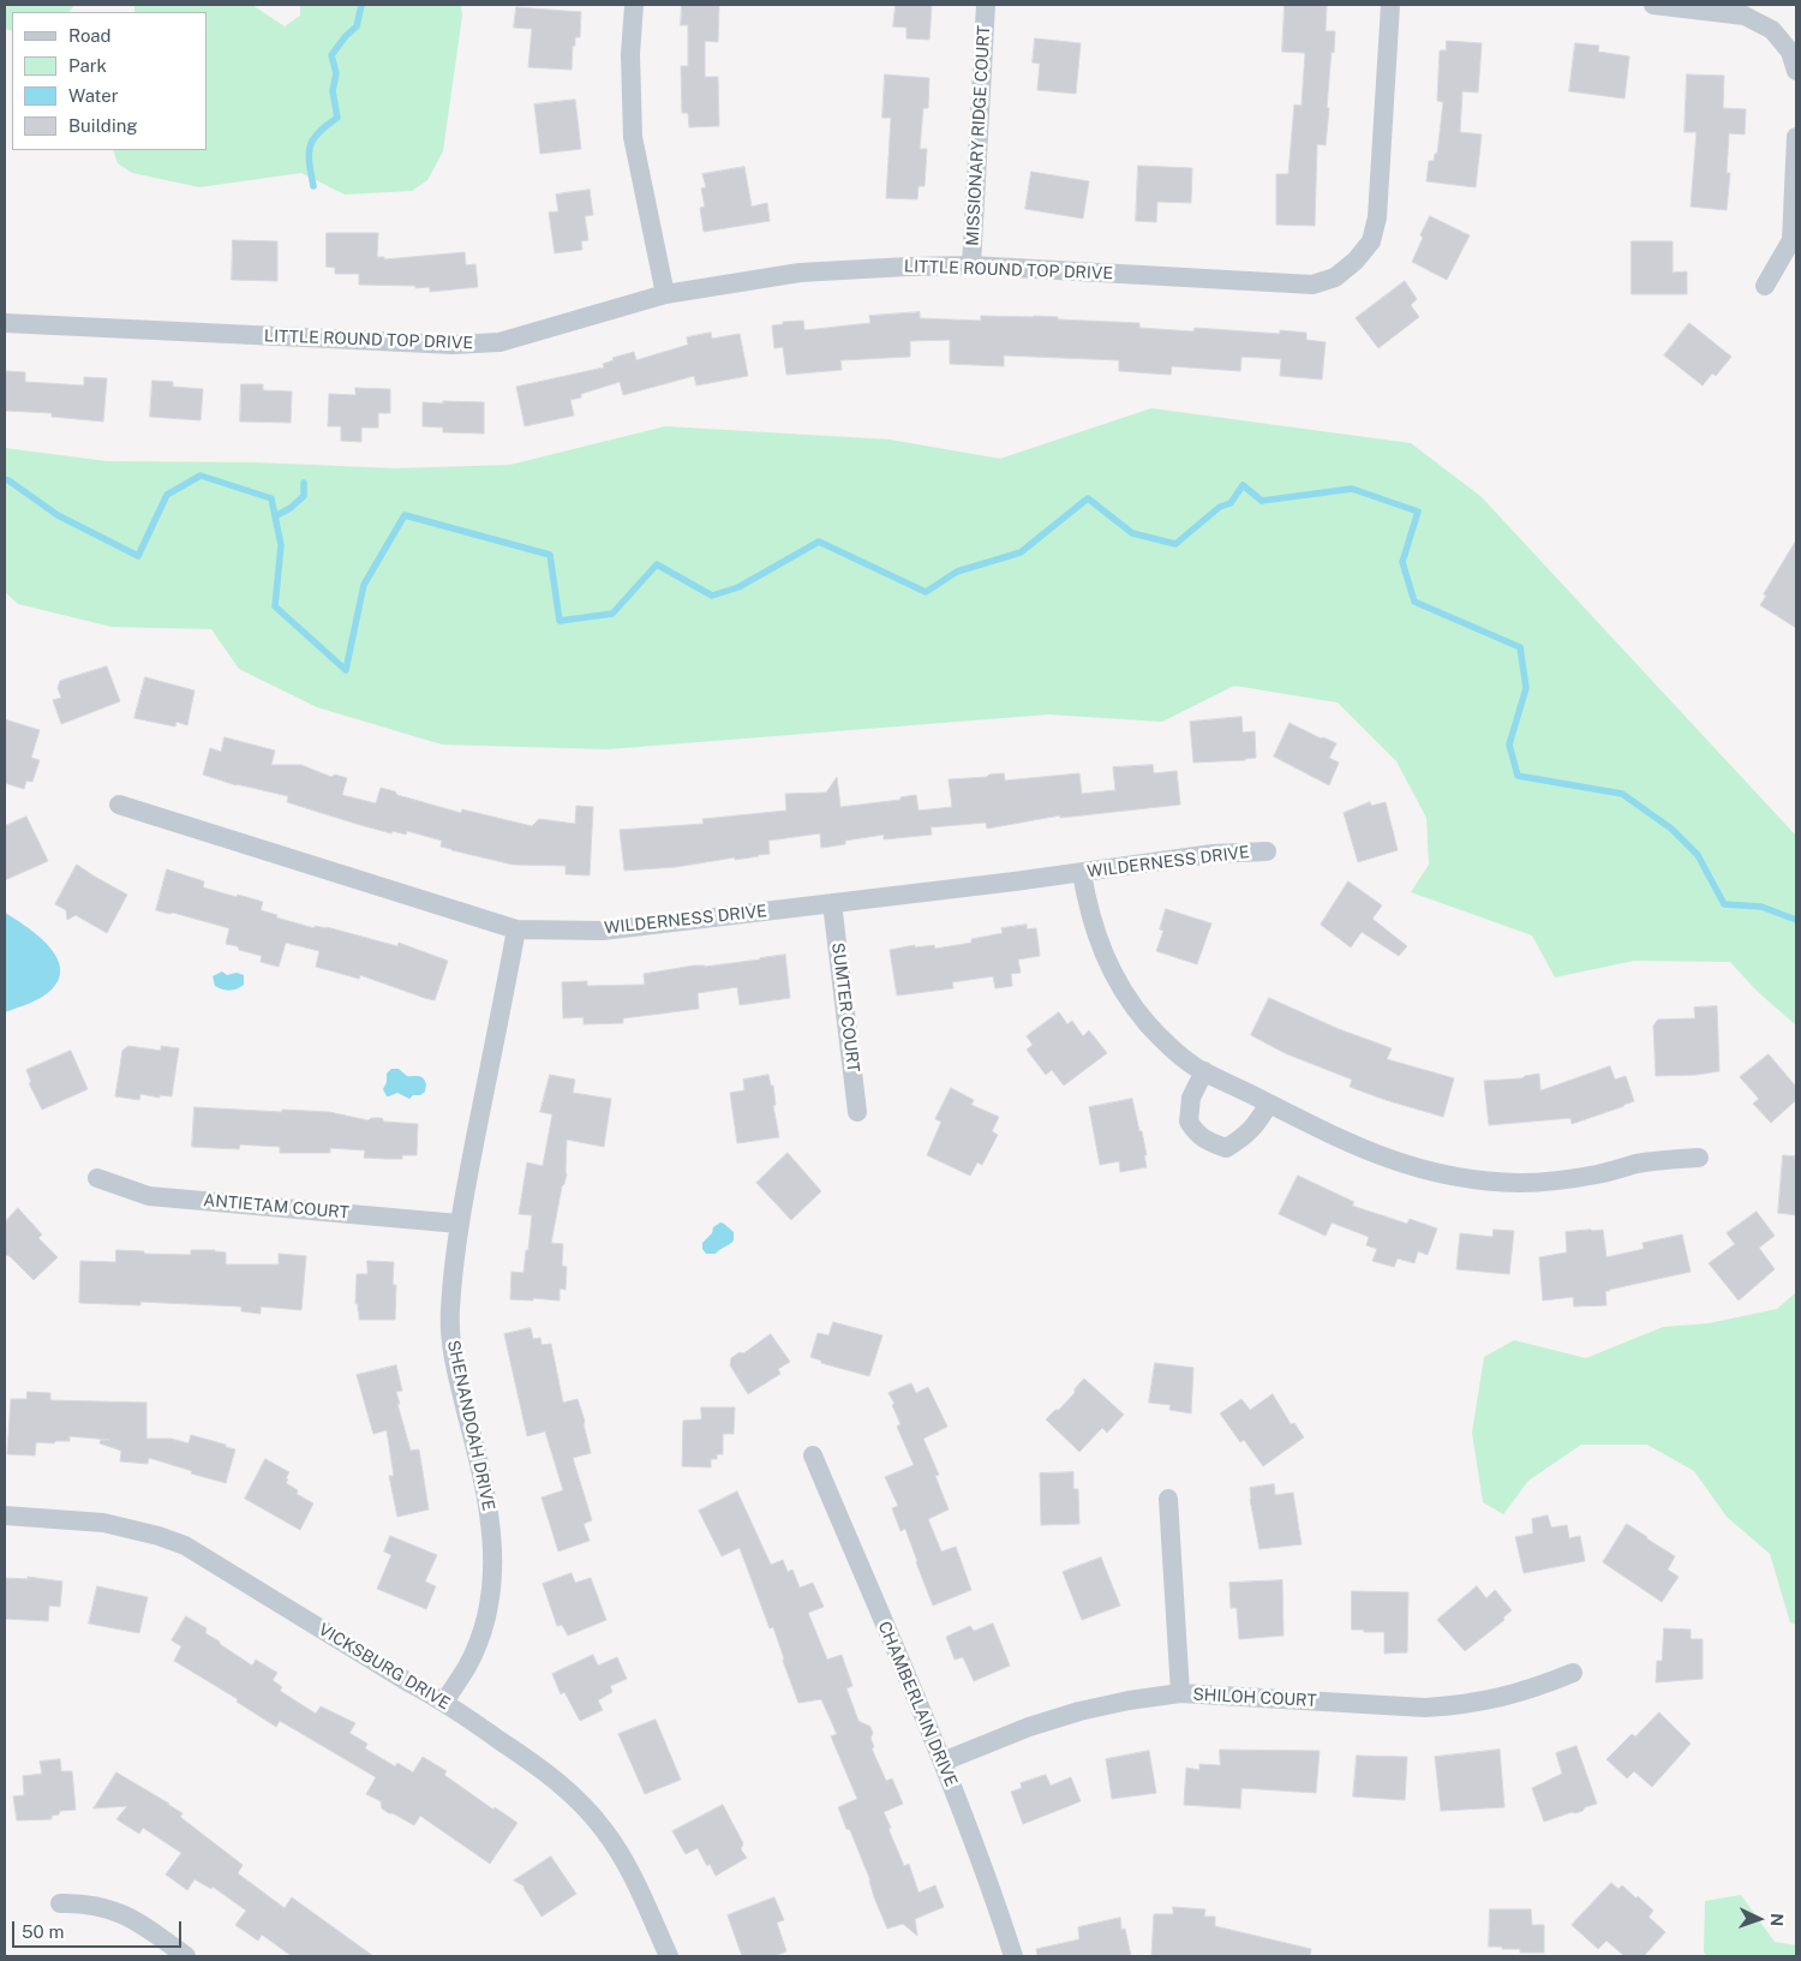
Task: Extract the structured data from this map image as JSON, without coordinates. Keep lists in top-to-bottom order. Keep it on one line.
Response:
{"streets":{"street":["MISSIONARY RIDGE COURT","LITTLE ROUND TOP DRIVE","WILDERNESS DRIVE","SUMTER COURT","ANTIETAM COURT","SHENANDOAH DRIVE","VICKSBURG DRIVE","SHILOH COURT","CHAMBERLAIN DRIVE"]},"crossings":[["MISSIONARY RIDGE COURT","LITTLE ROUND TOP DRIVE"],["WILDERNESS DRIVE","SUMTER COURT"],["WILDERNESS DRIVE","SHENANDOAH DRIVE"],["ANTIETAM COURT","SHENANDOAH DRIVE"],["SHENANDOAH DRIVE","VICKSBURG DRIVE"],["SHILOH COURT","CHAMBERLAIN DRIVE"]],"legend":["Road","Park","Water","Building"],"scale_bar":"50 m","north":"right"}
